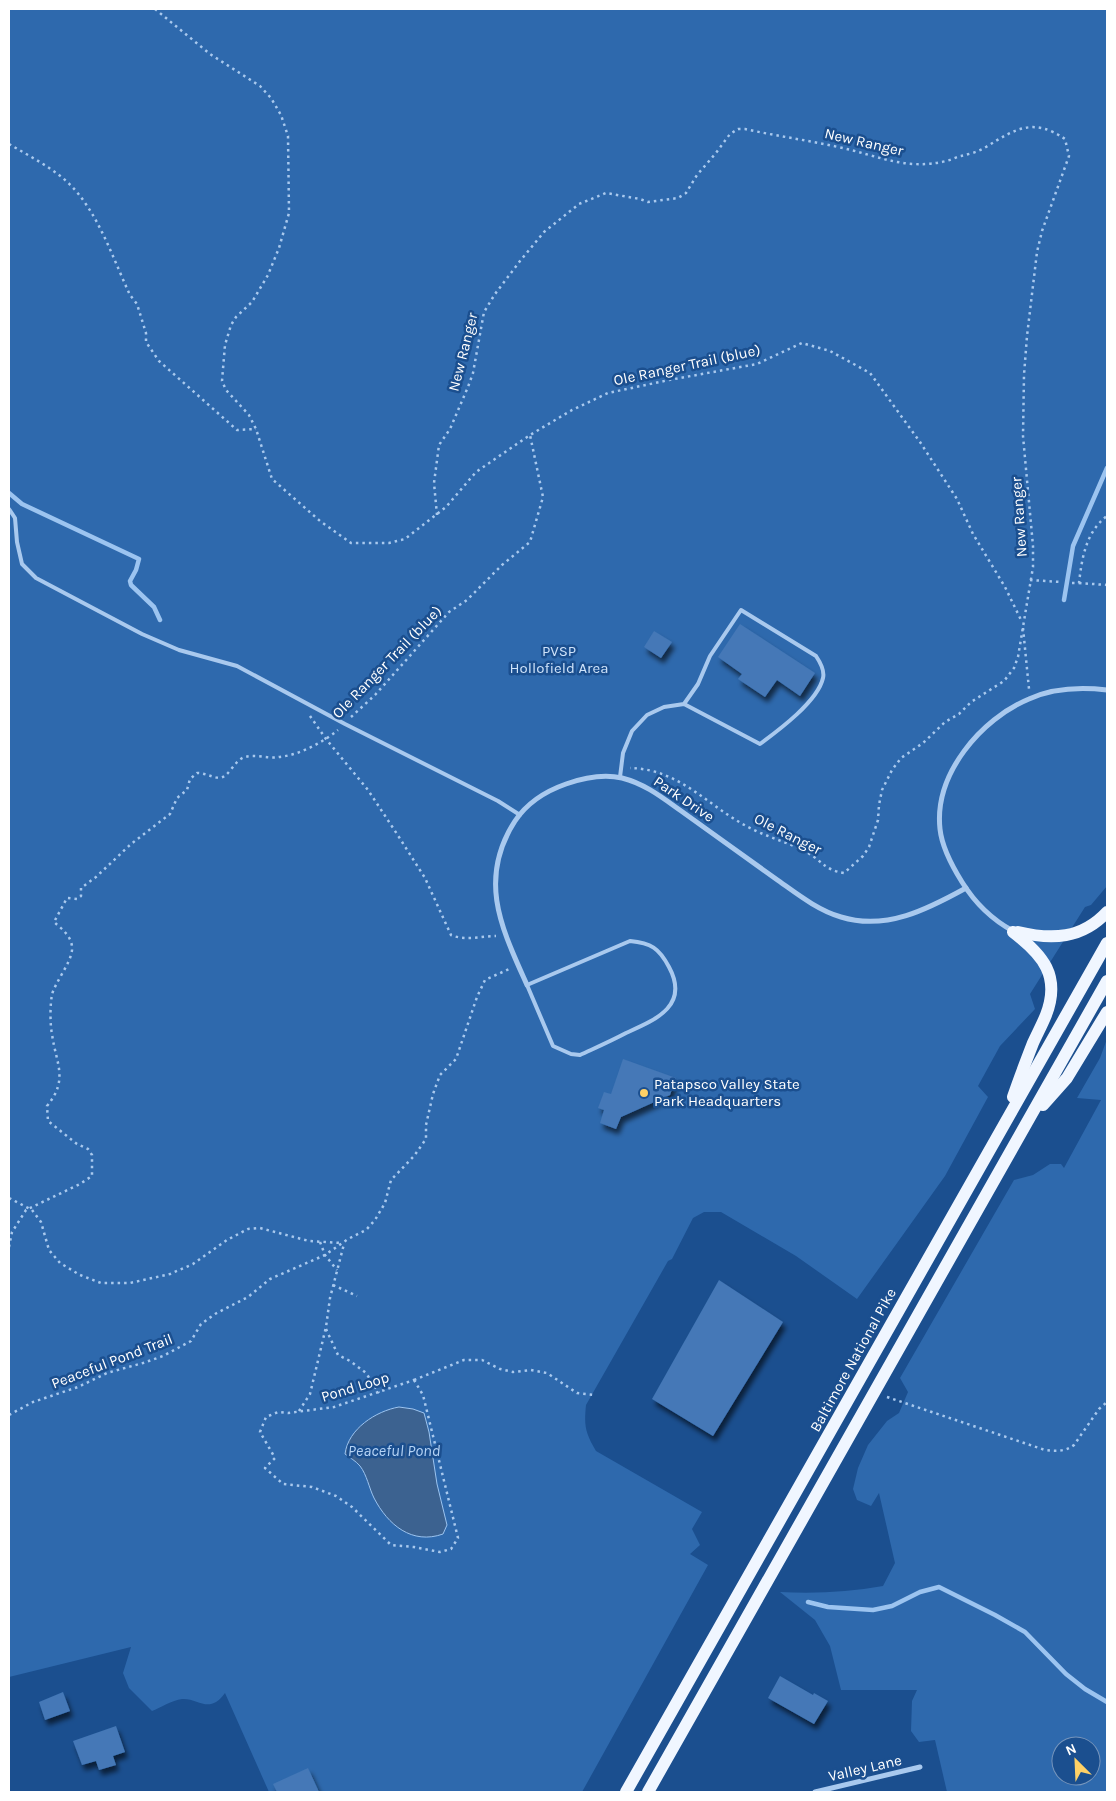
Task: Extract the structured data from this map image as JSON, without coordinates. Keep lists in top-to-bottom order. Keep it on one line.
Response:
{"streets":{"main road":["Baltimore National Pike"],"street":["Park Drive","Valley Lane"],"path":["New Ranger","Ole Ranger Trail (blue)","Ole Ranger","Peaceful Pond Trail","Pond Loop"]},"crossings":[["New Ranger","Ole Ranger Trail (blue)"],["New Ranger","Ole Ranger"],["Ole Ranger Trail (blue)","Ole Ranger"],["Park Drive","Peaceful Pond Trail"]],"water":["Peaceful Pond"],"parks":["PVSP Hollofield Area"],"places":["Patapsco Valley State Park Headquarters"],"north":"top left"}
